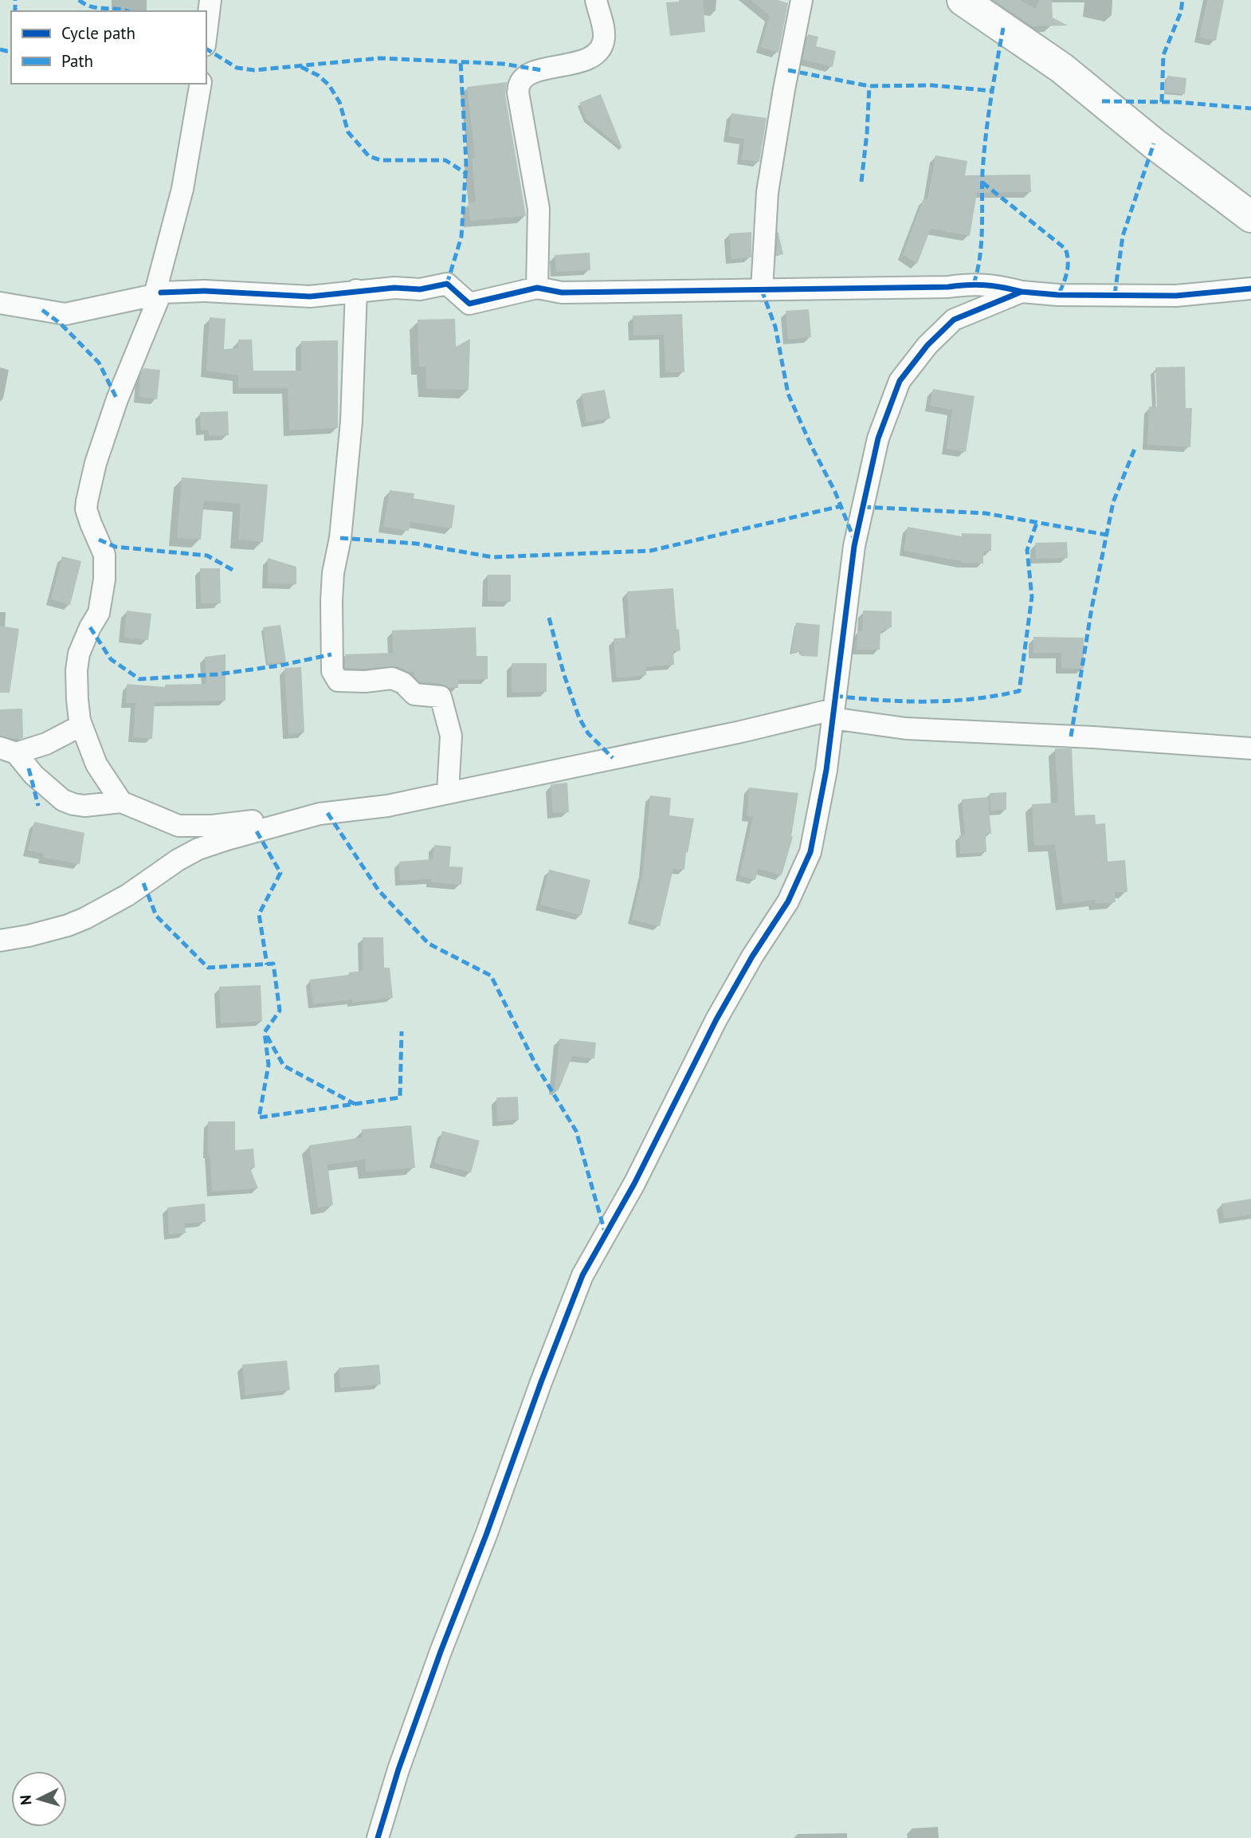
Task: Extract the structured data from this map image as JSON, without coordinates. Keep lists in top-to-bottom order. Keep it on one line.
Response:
{"legend":["Cycle path","Path"],"north":"left"}
